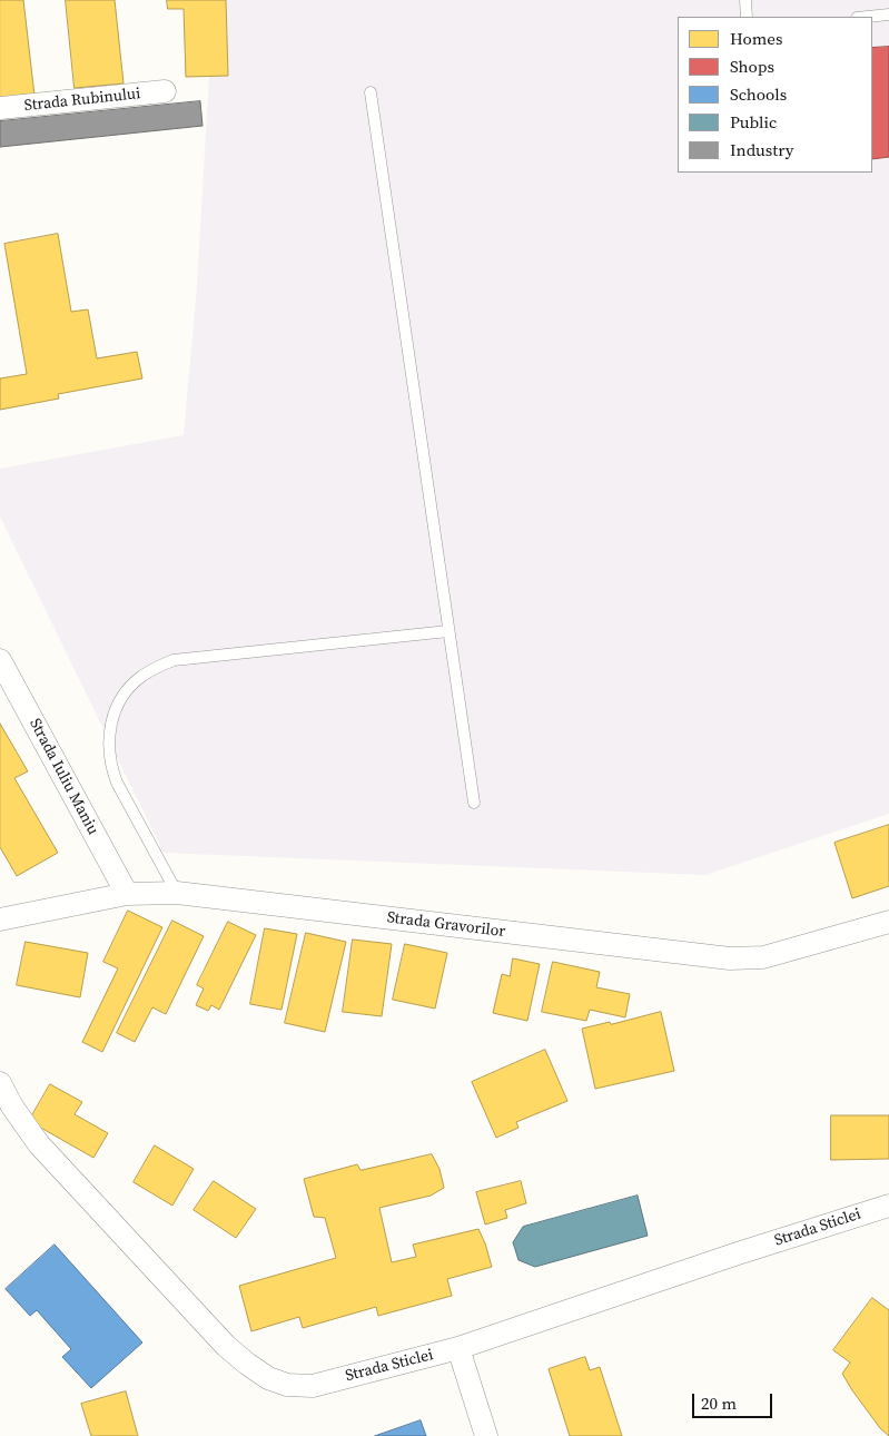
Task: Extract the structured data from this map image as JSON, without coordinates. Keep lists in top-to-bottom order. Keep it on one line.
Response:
{"streets":{"street":["Strada Rubinului","Strada Iuliu Maniu","Strada Gravorilor","Strada Sticlei"]},"crossings":[["Strada Iuliu Maniu","Strada Gravorilor"]],"legend":["Homes","Shops","Schools","Public","Industry"],"scale_bar":"20 m"}
